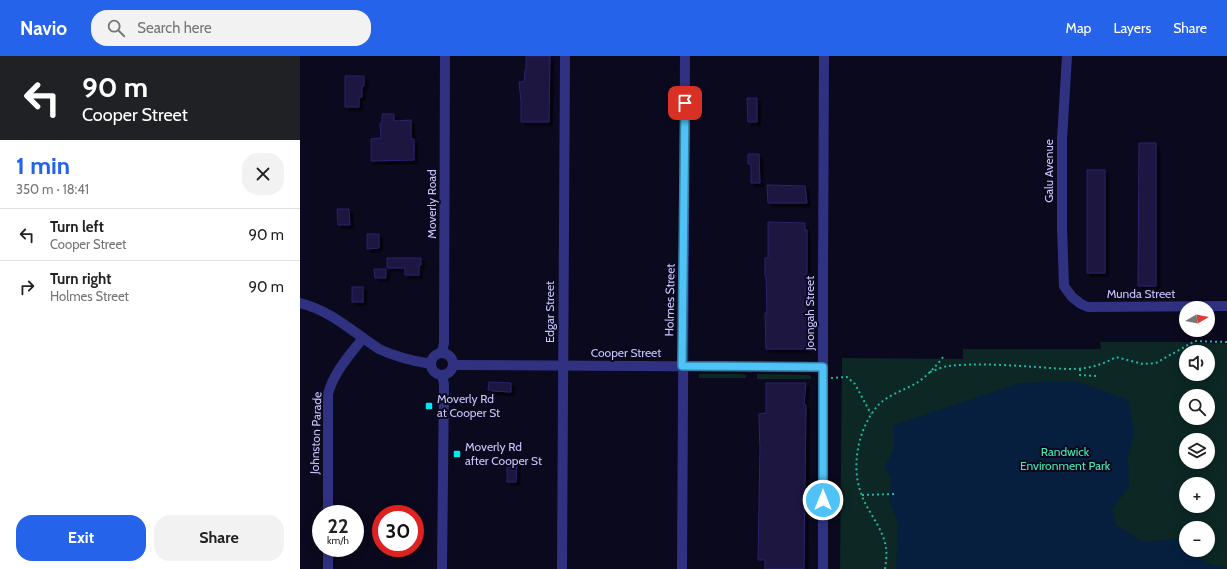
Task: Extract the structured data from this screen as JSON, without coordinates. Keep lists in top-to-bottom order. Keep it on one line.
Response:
{"streets":{"street":["Galu Avenue","Moverly Road","Munda Street","Holmes Street","Edgar Street","Joongah Street","Cooper Street","Johnston Parade"]},"crossings":[["Galu Avenue","Munda Street"],["Moverly Road","Cooper Street"],["Holmes Street","Cooper Street"],["Edgar Street","Cooper Street"],["Joongah Street","Cooper Street"]],"parks":["Randwick Environment Park"],"places":{"transit":["Moverly Rd at Cooper St","Moverly Rd after Cooper St"]},"north":"right","page":{"header":"Navio","search":"Search here","nav":["Map","Layers","Share"],"turn":["90 m","Cooper Street"],"heading":["1 min","350 m · 18:41"],"list":[{"name":"Turn left","note":"Cooper Street","value":"90 m"},{"name":"Turn right","note":"Holmes Street","value":"90 m"}],"map_buttons":["+","−"],"speed":"22 km/h","limit":"30","buttons":["Exit","Share"]}}
